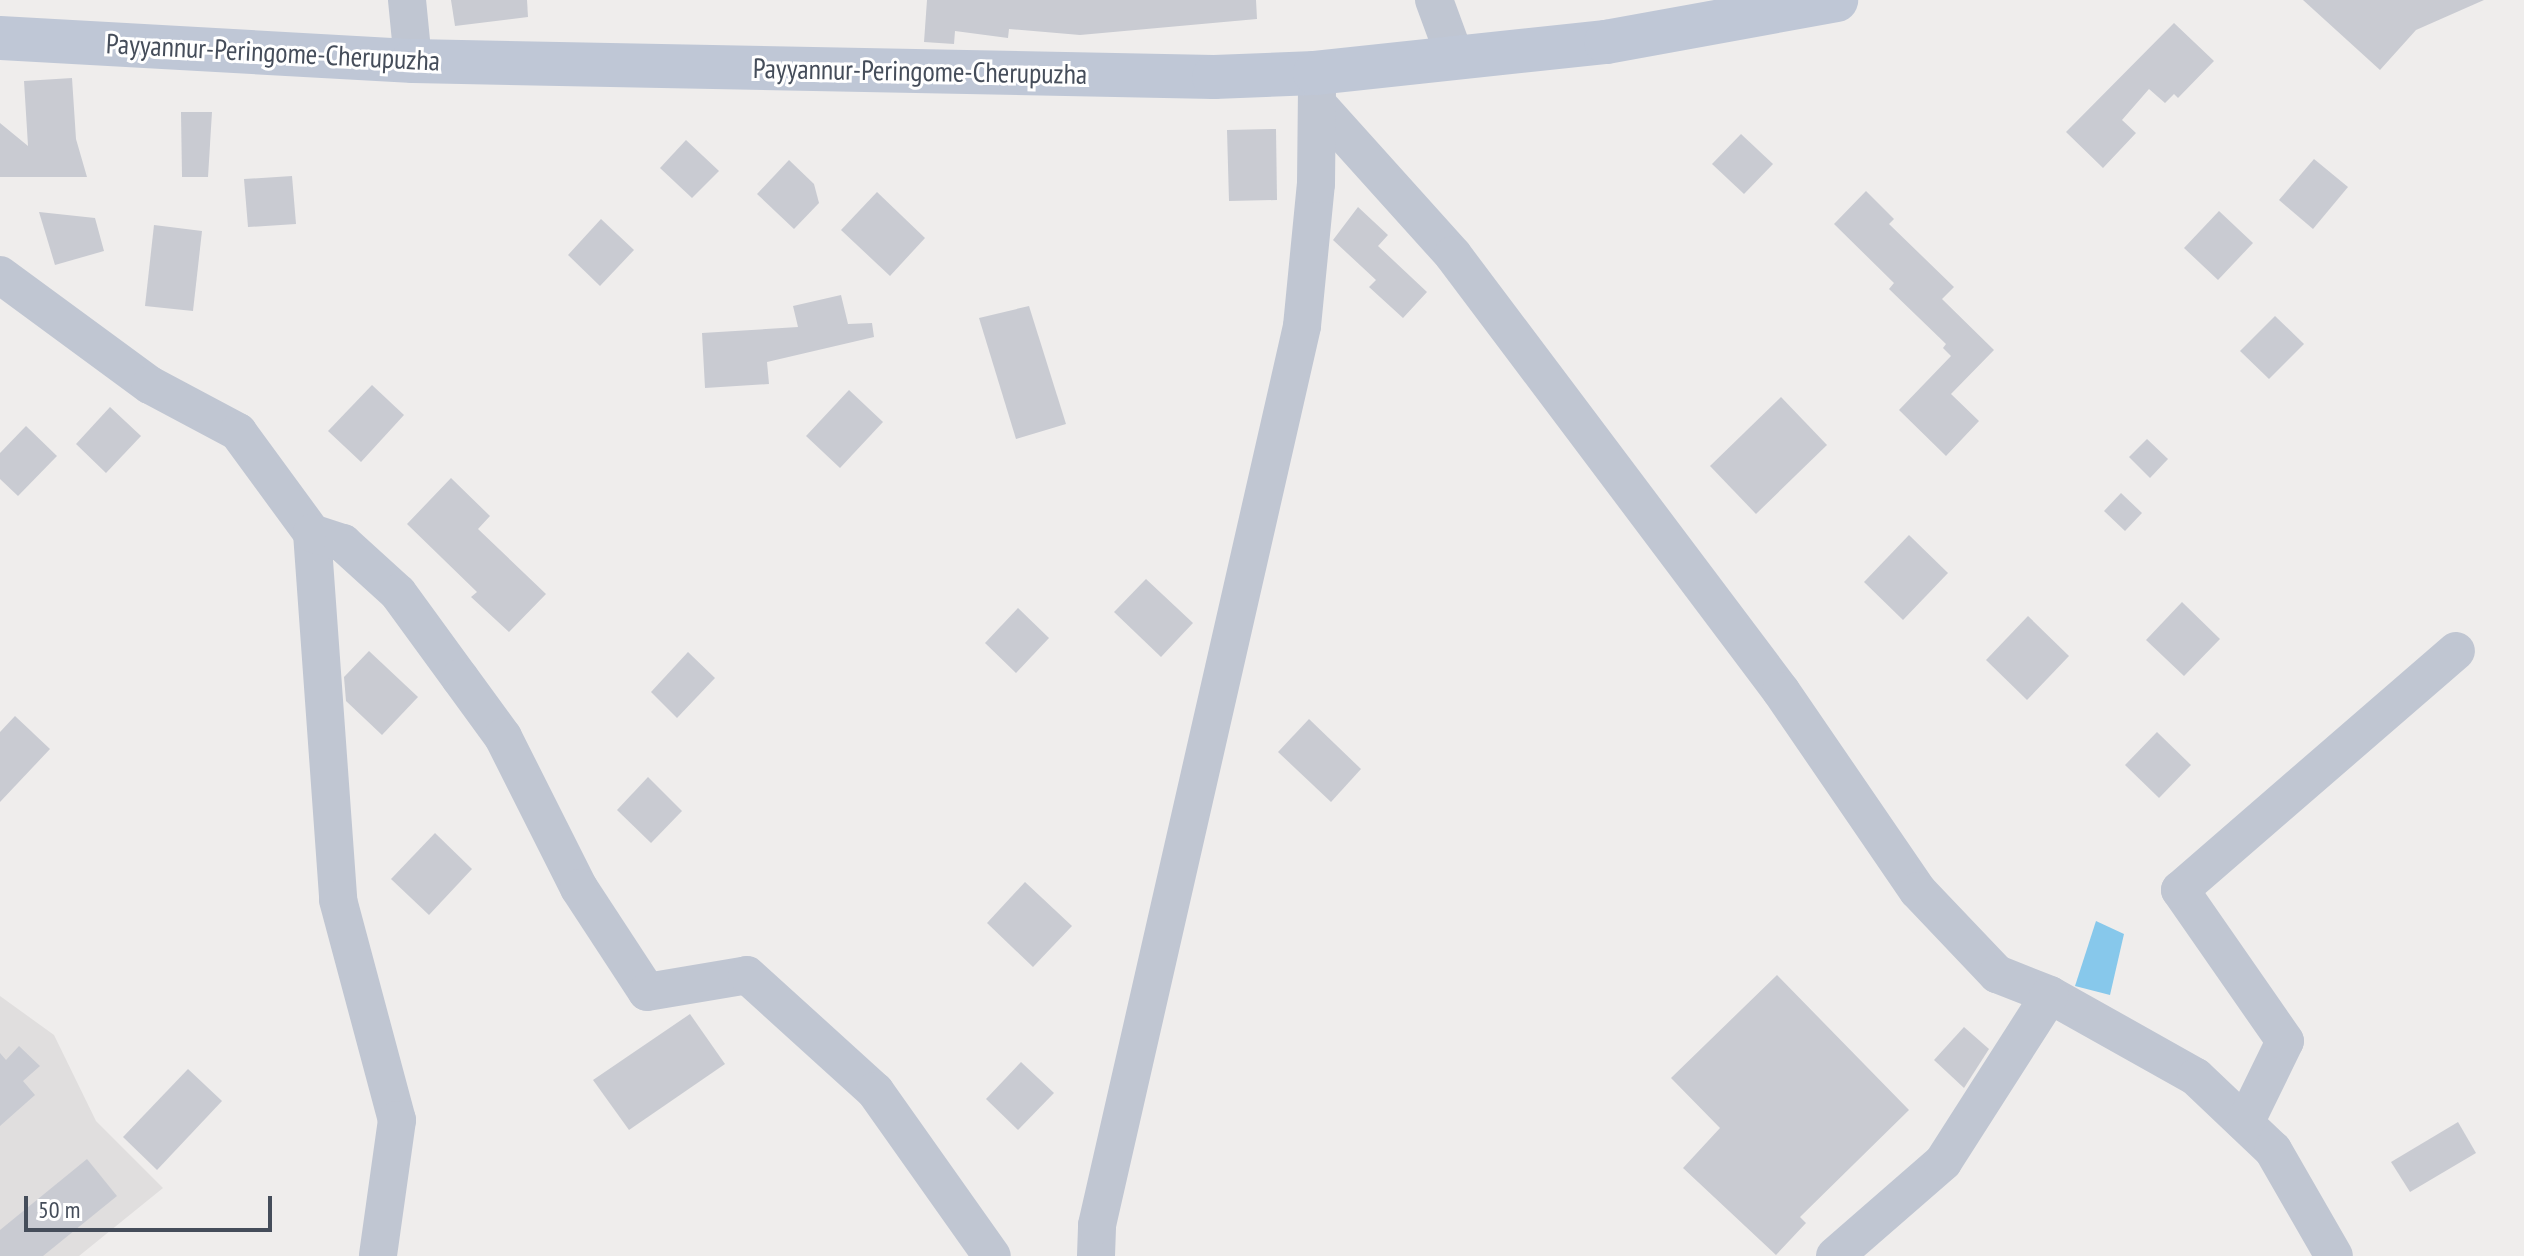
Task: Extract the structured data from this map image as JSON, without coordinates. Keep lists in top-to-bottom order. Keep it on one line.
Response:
{"streets":{"main road":["Payyannur-Peringome-Cherupuzha"]},"scale_bar":"50 m"}
